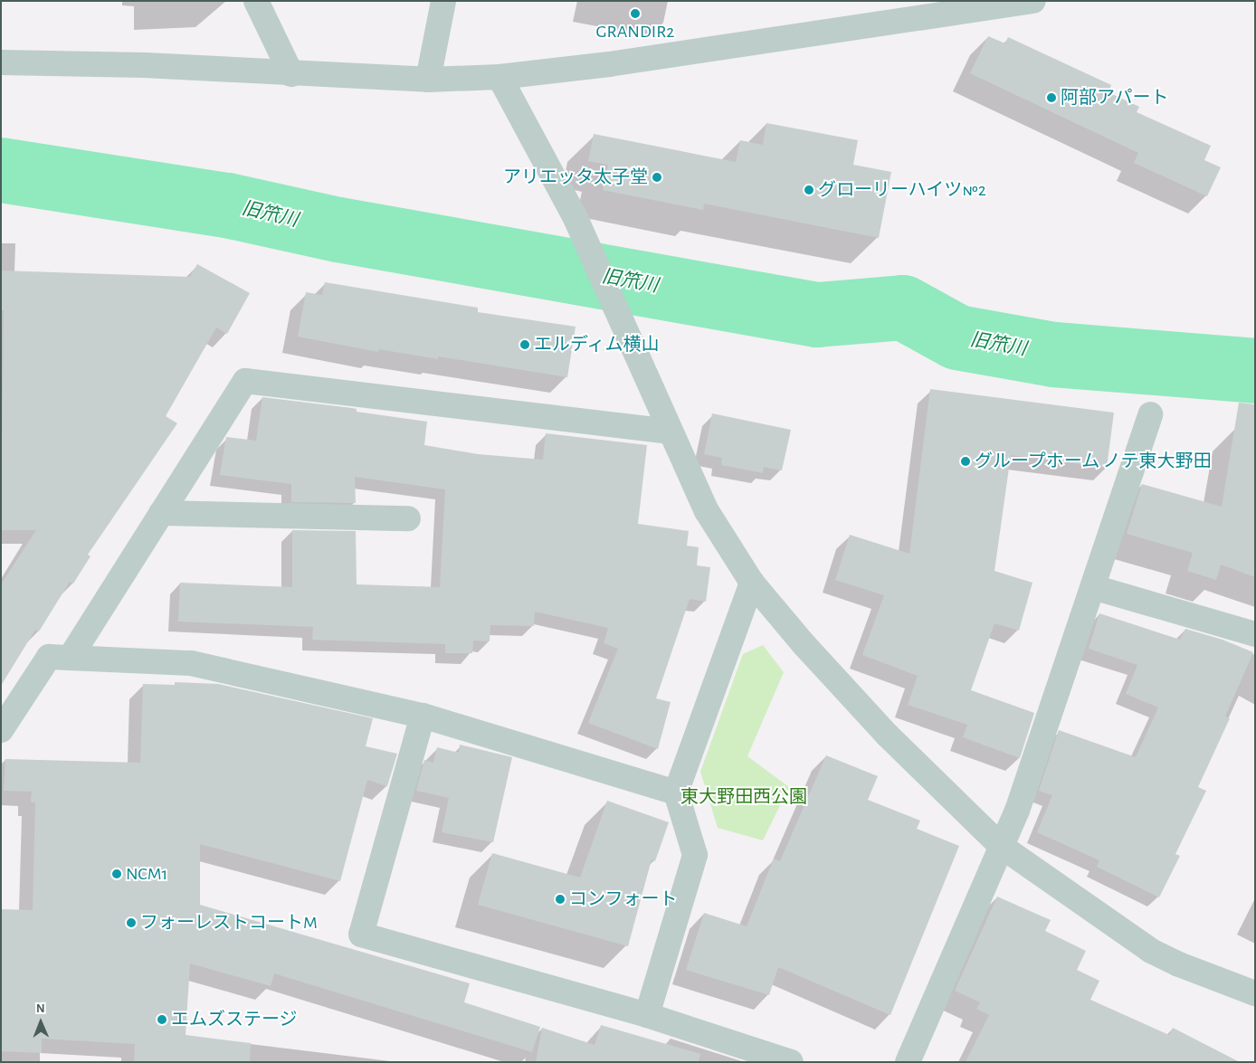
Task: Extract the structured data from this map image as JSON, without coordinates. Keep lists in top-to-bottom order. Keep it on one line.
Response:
{"water":["旧笊川"],"parks":["東大野田西公園"],"places":["GRANDIR2","阿部アパート","アリエッタ太子堂","グローリーハイツ№2","エルディム横山","グループホーム ノテ東大野田","NCM1","コンフォート","フォーレストコートM","エムズステージ"],"north":"top"}
